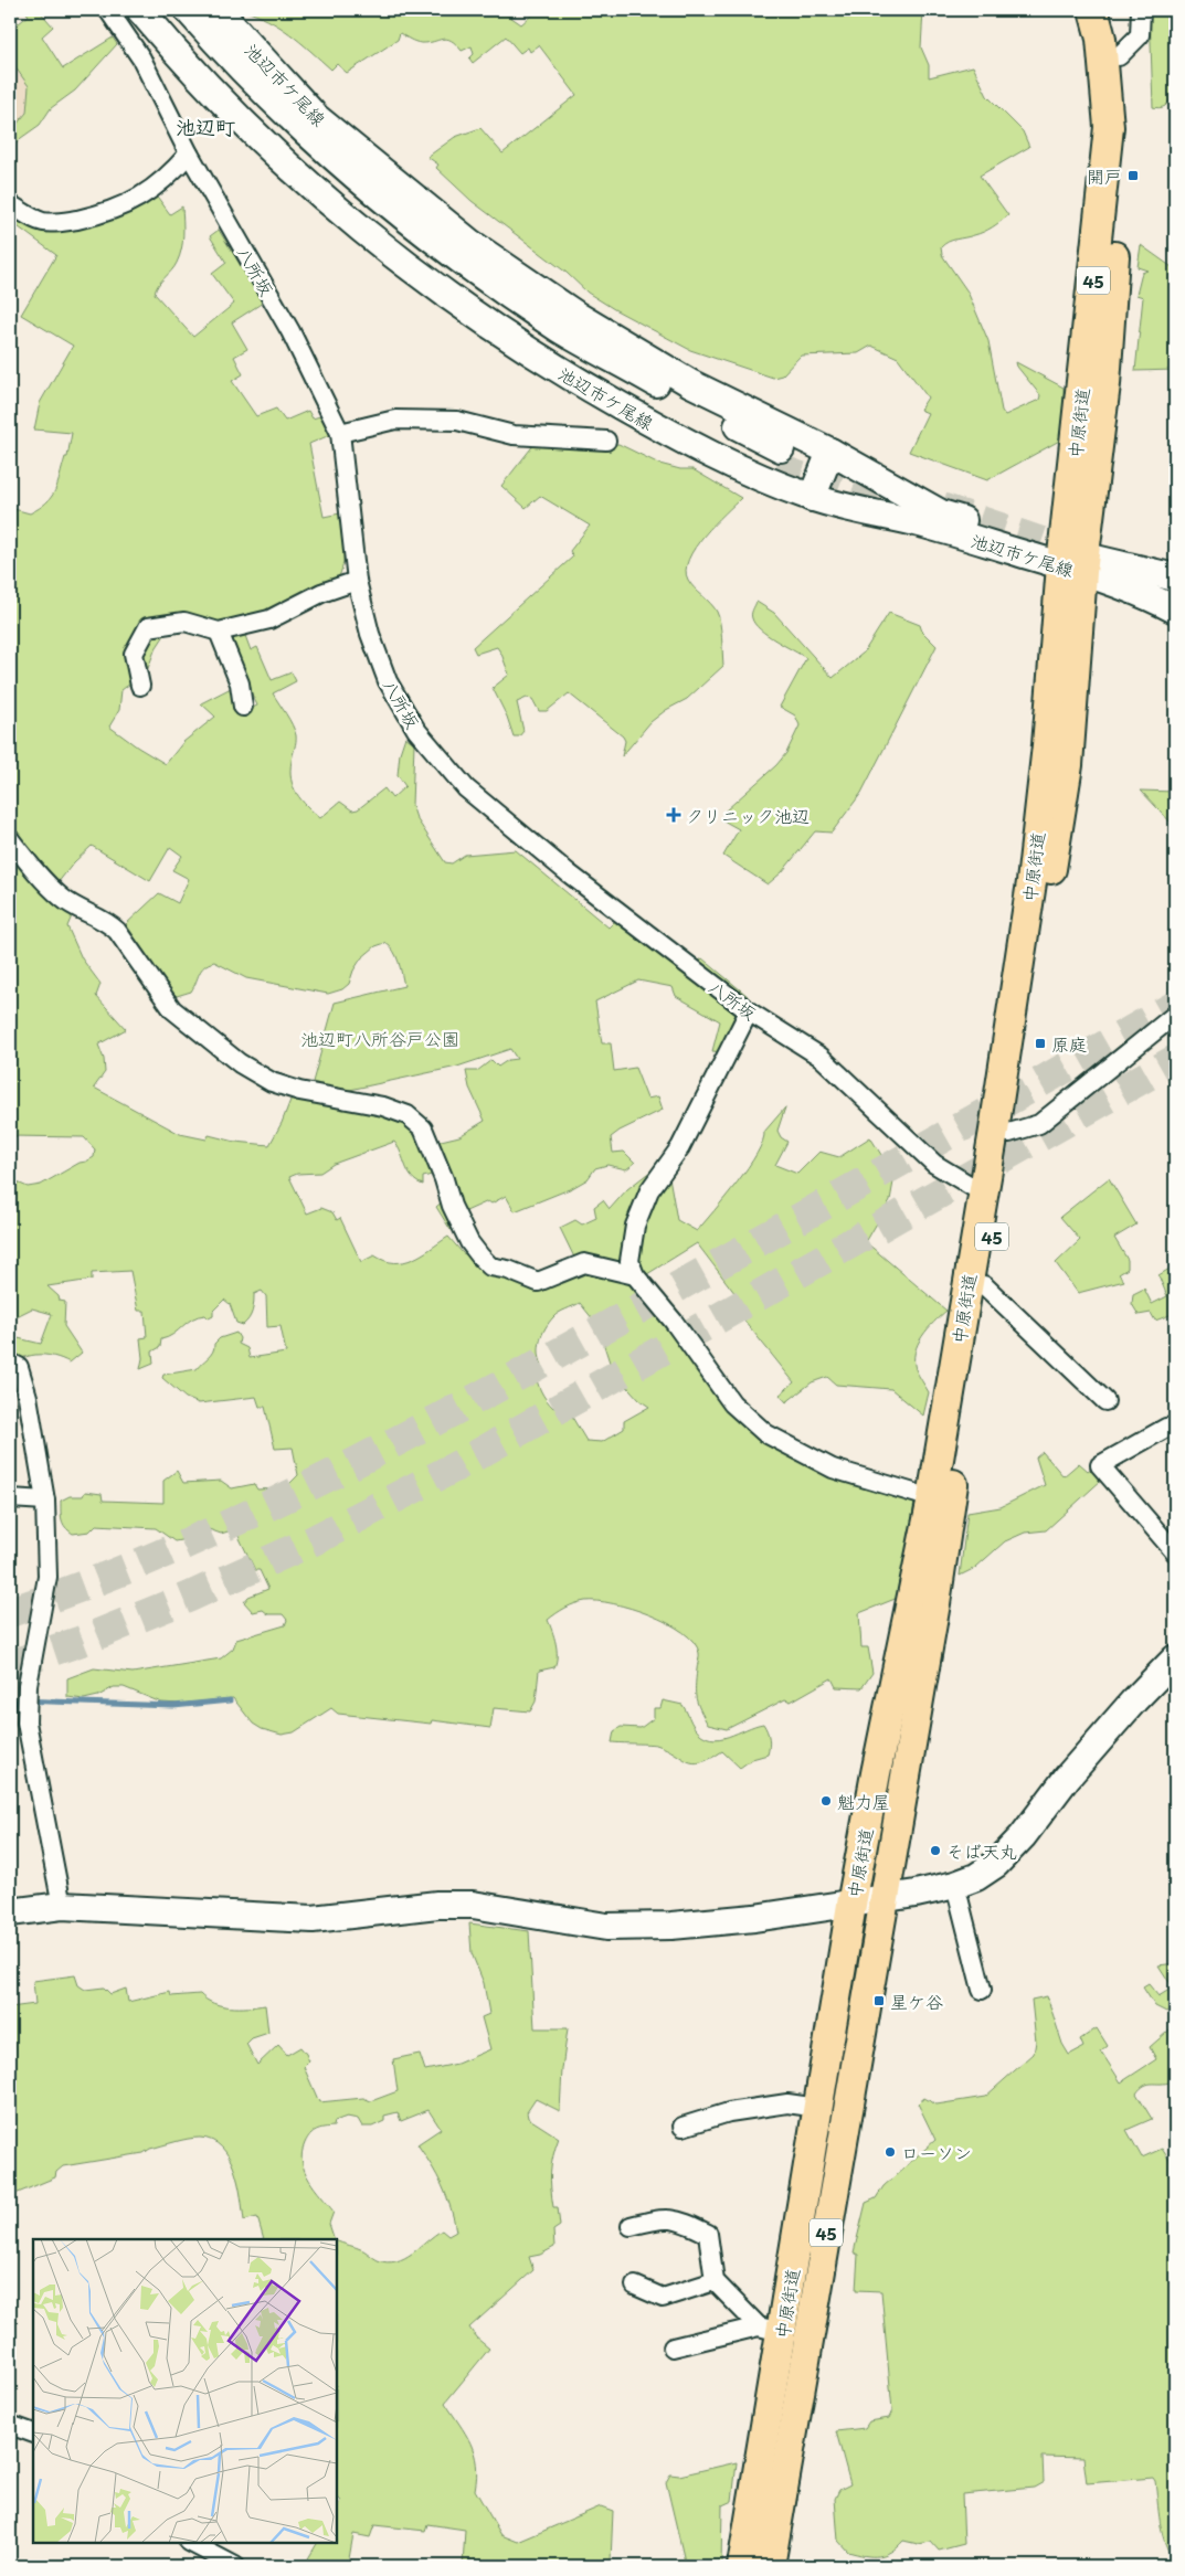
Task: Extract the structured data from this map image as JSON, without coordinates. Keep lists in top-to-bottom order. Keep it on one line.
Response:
{"streets":{"main road":["45","中原街道"],"street":["池辺市ケ尾線","八所坂"]},"crossings":[["池辺市ケ尾線","中原街道"],["八所坂","中原街道"]],"districts":["池辺町"],"parks":["池辺町八所谷戸公園"],"places":{"transit":["開戸","原庭","星ケ谷"],"health":["クリニック池辺"],"other":["魁力屋","そば天丸","ローソン"]}}
